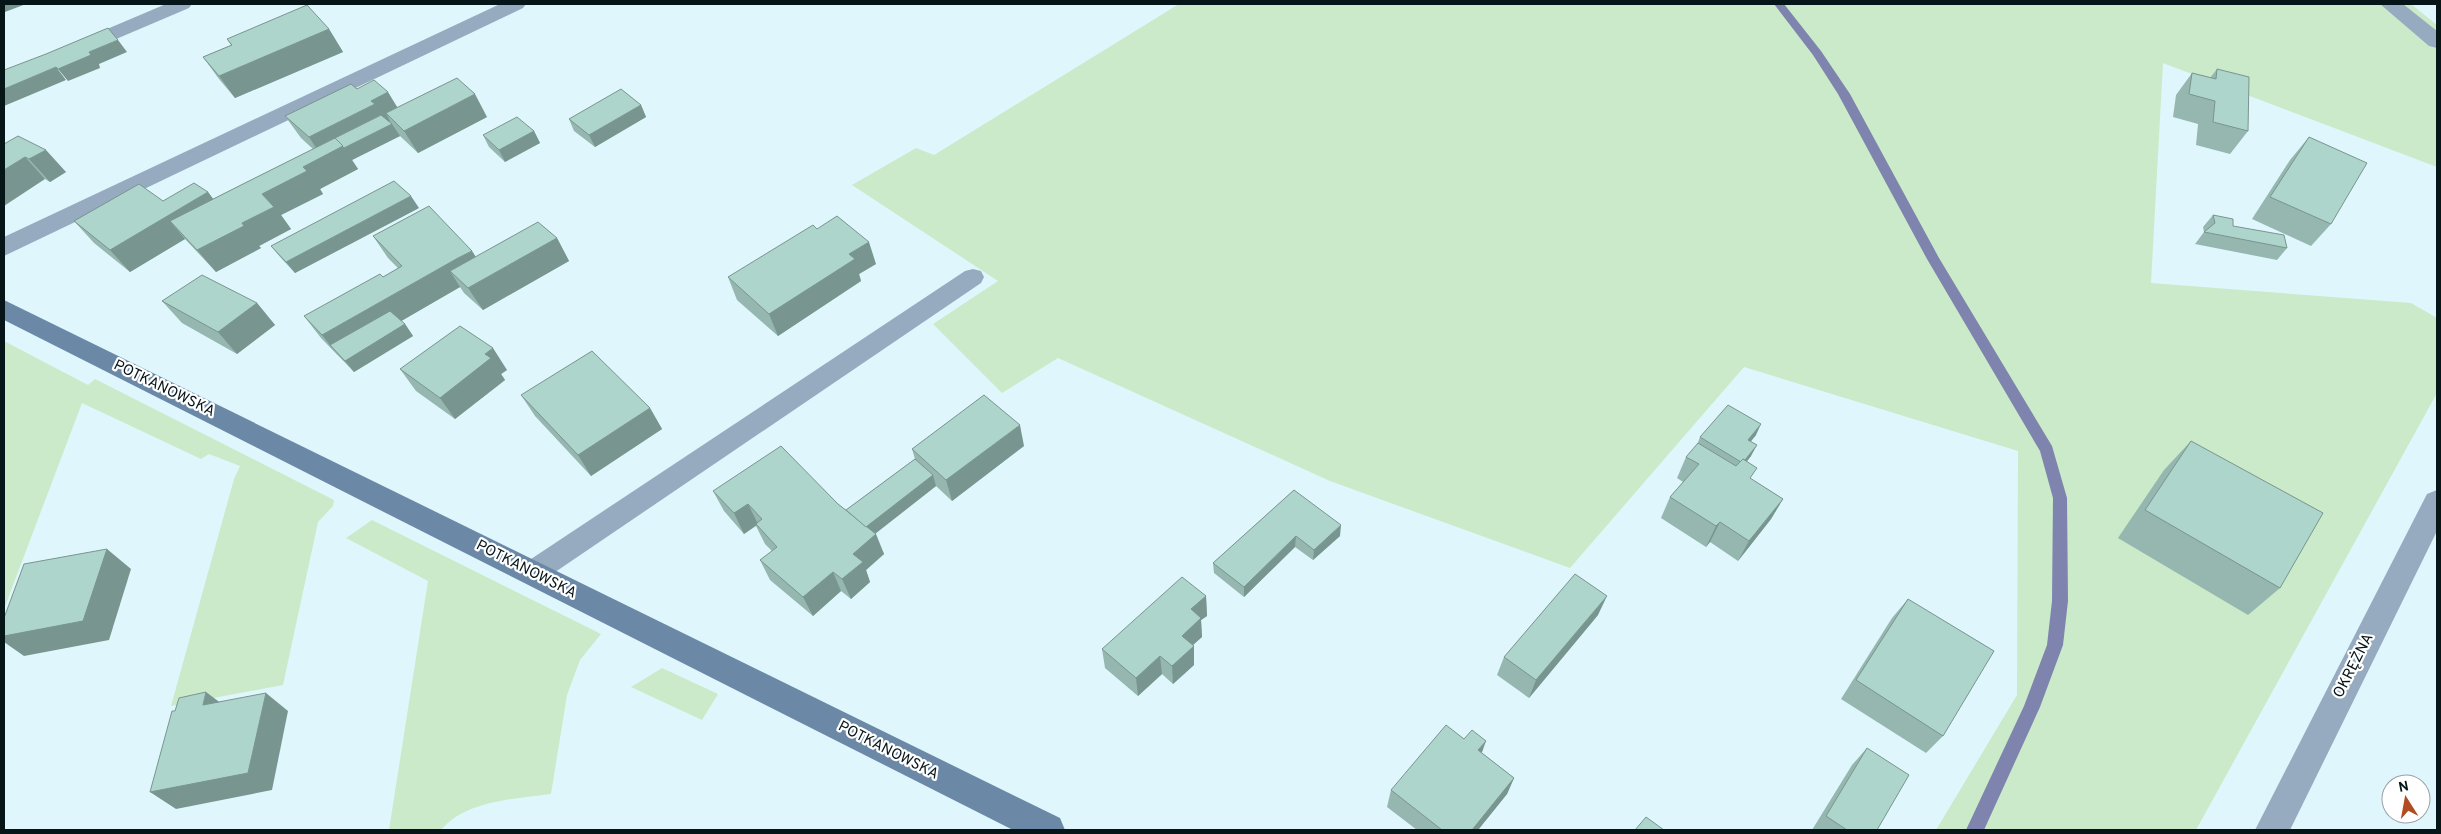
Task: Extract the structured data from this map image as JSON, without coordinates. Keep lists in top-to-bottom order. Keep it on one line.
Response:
{"streets":{"street":["POTKANOWSKA","OKRĘŻNA"]},"north":"top"}
